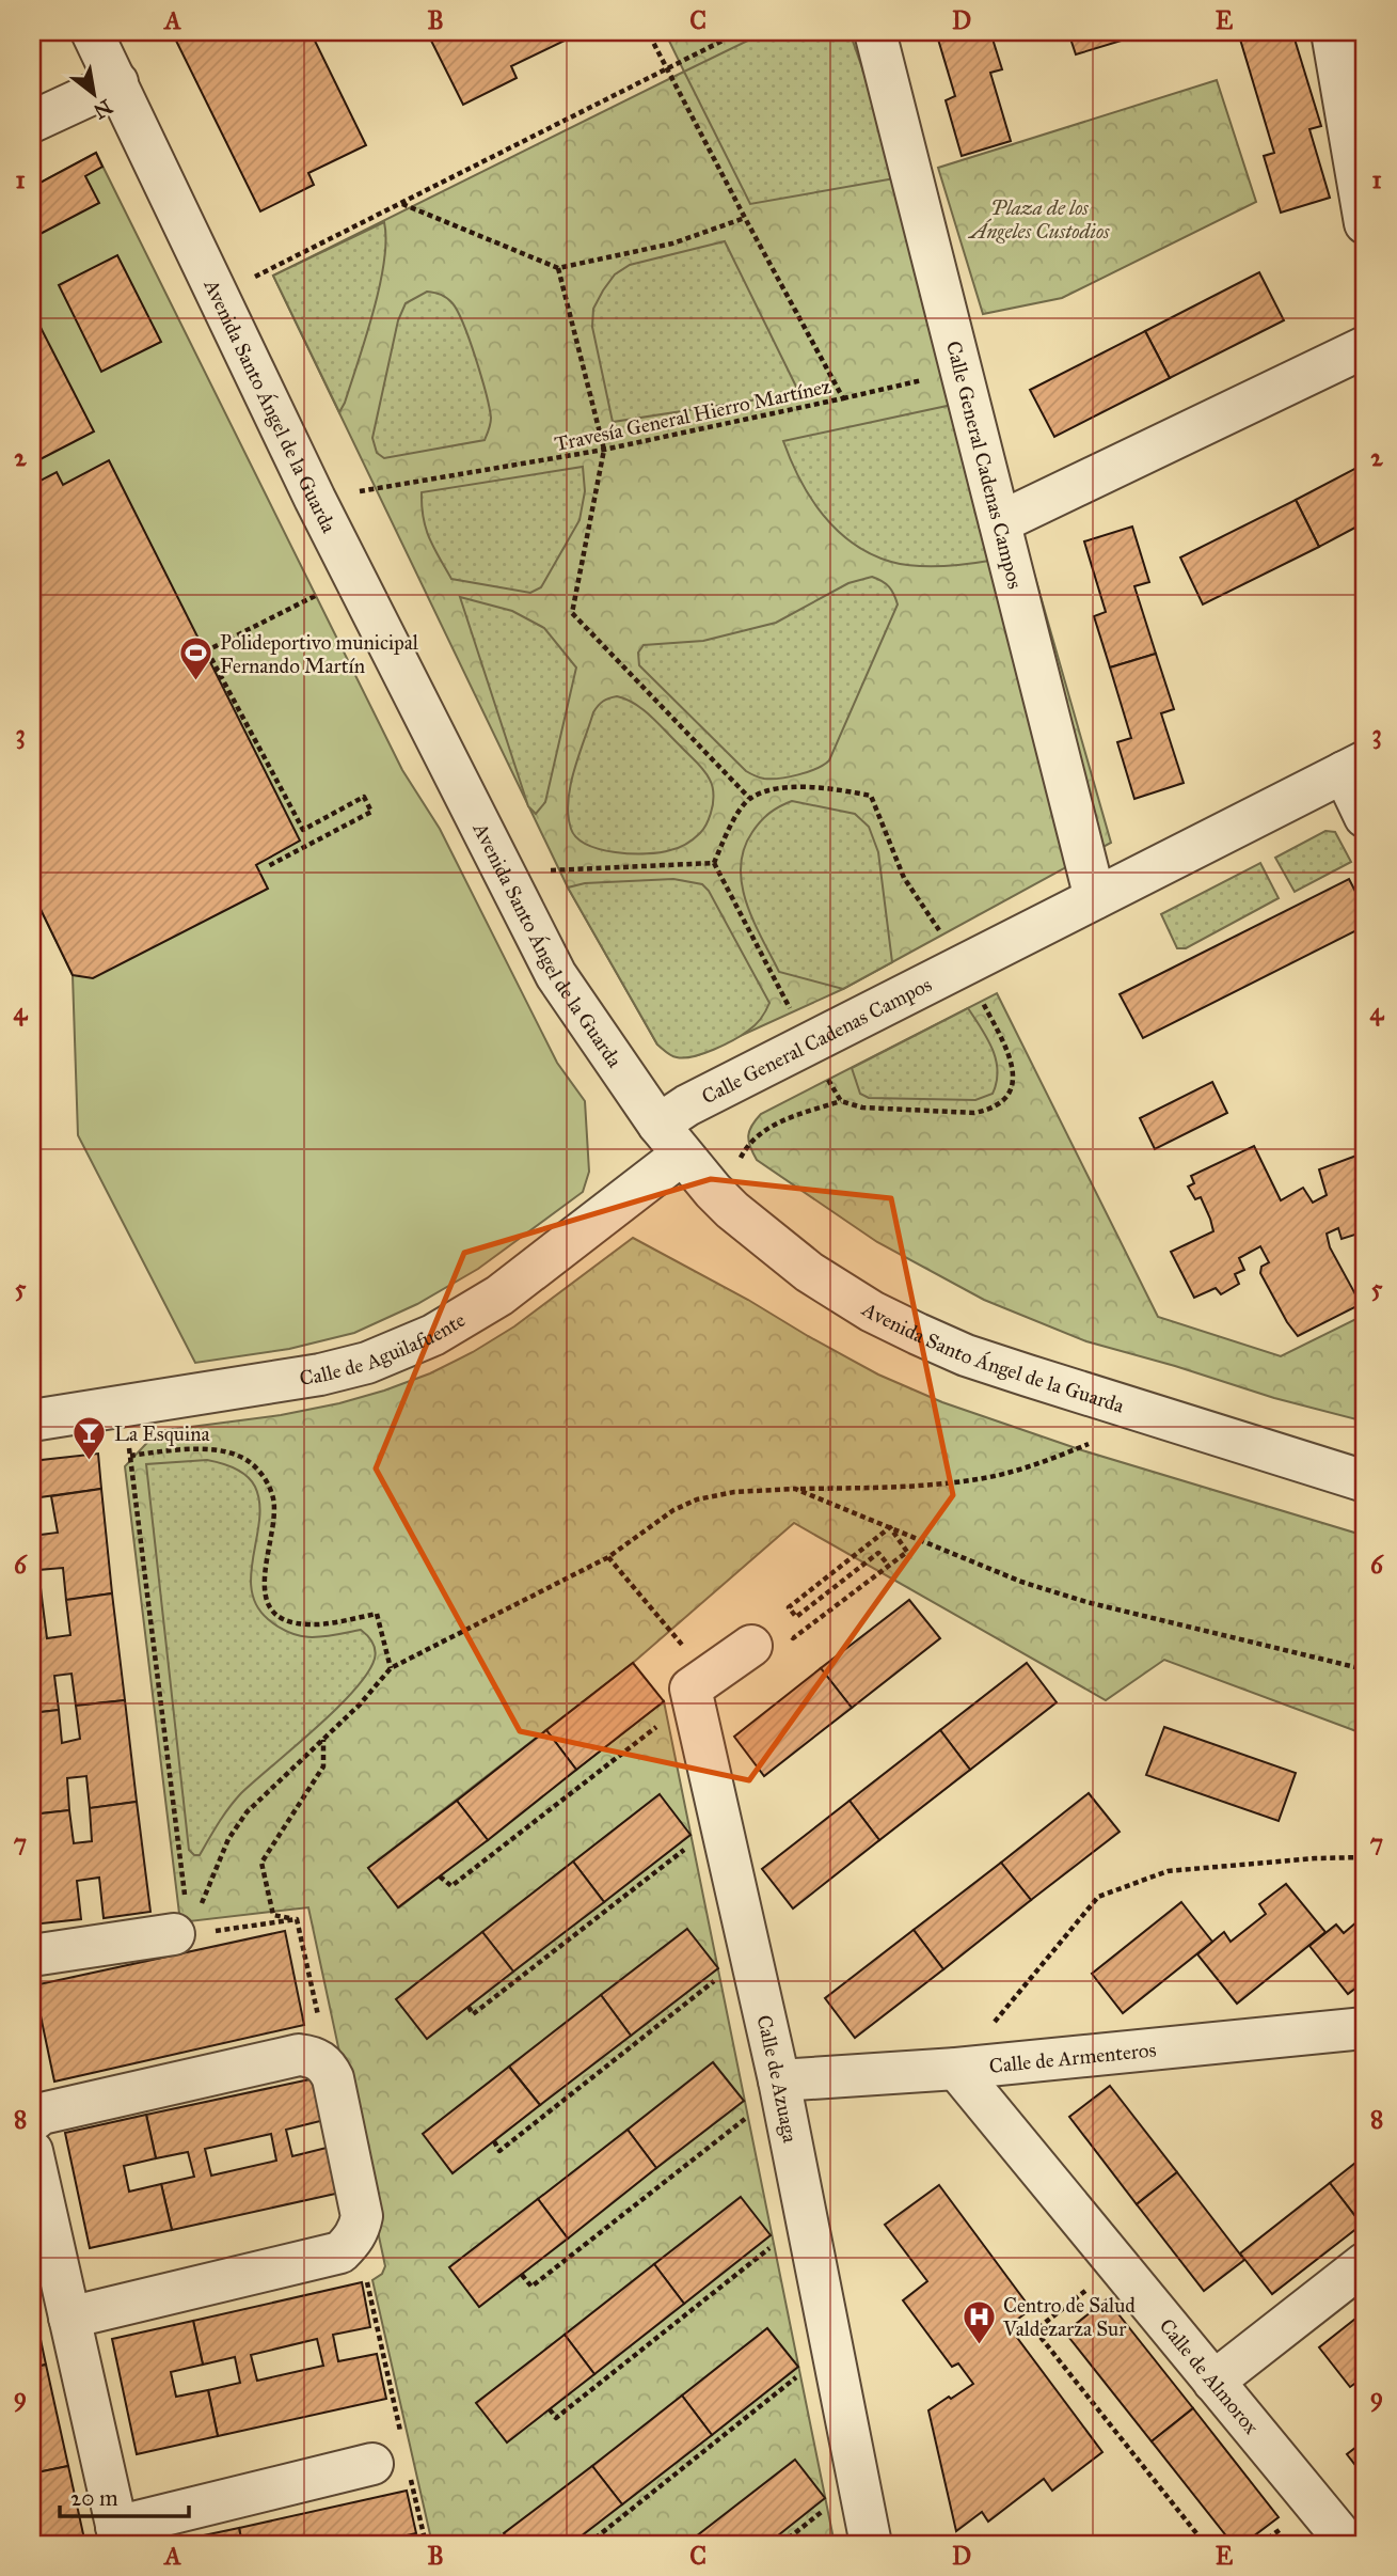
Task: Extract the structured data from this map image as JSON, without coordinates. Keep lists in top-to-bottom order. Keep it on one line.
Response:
{"streets":{"street":["Avenida Santo Ángel de la Guarda","Calle General Cadenas Campos","Calle de Aguilafuente","Calle de Armenteros","Calle de Azuaga","Calle de Almorox"],"path":["Travesía General Hierro Martínez"]},"crossings":[["Avenida Santo Ángel de la Guarda","Travesía General Hierro Martínez"],["Avenida Santo Ángel de la Guarda","Calle General Cadenas Campos"],["Avenida Santo Ángel de la Guarda","Calle de Aguilafuente"],["Calle General Cadenas Campos","Calle de Aguilafuente"],["Calle de Armenteros","Calle de Azuaga"],["Calle de Armenteros","Calle de Almorox"]],"parks":["Plaza de los Ángeles Custodios"],"places":{"sports":["Polideportivo municipal Fernando Martín"],"bar":["La Esquina"],"hospital":["Centro de Salud Valdezarza Sur"]},"scale_bar":"20 m","north":"bottom right","grid":{"columns":["A","B","C","D","E"],"rows":["1","2","3","4","5","6","7","8","9"]}}
